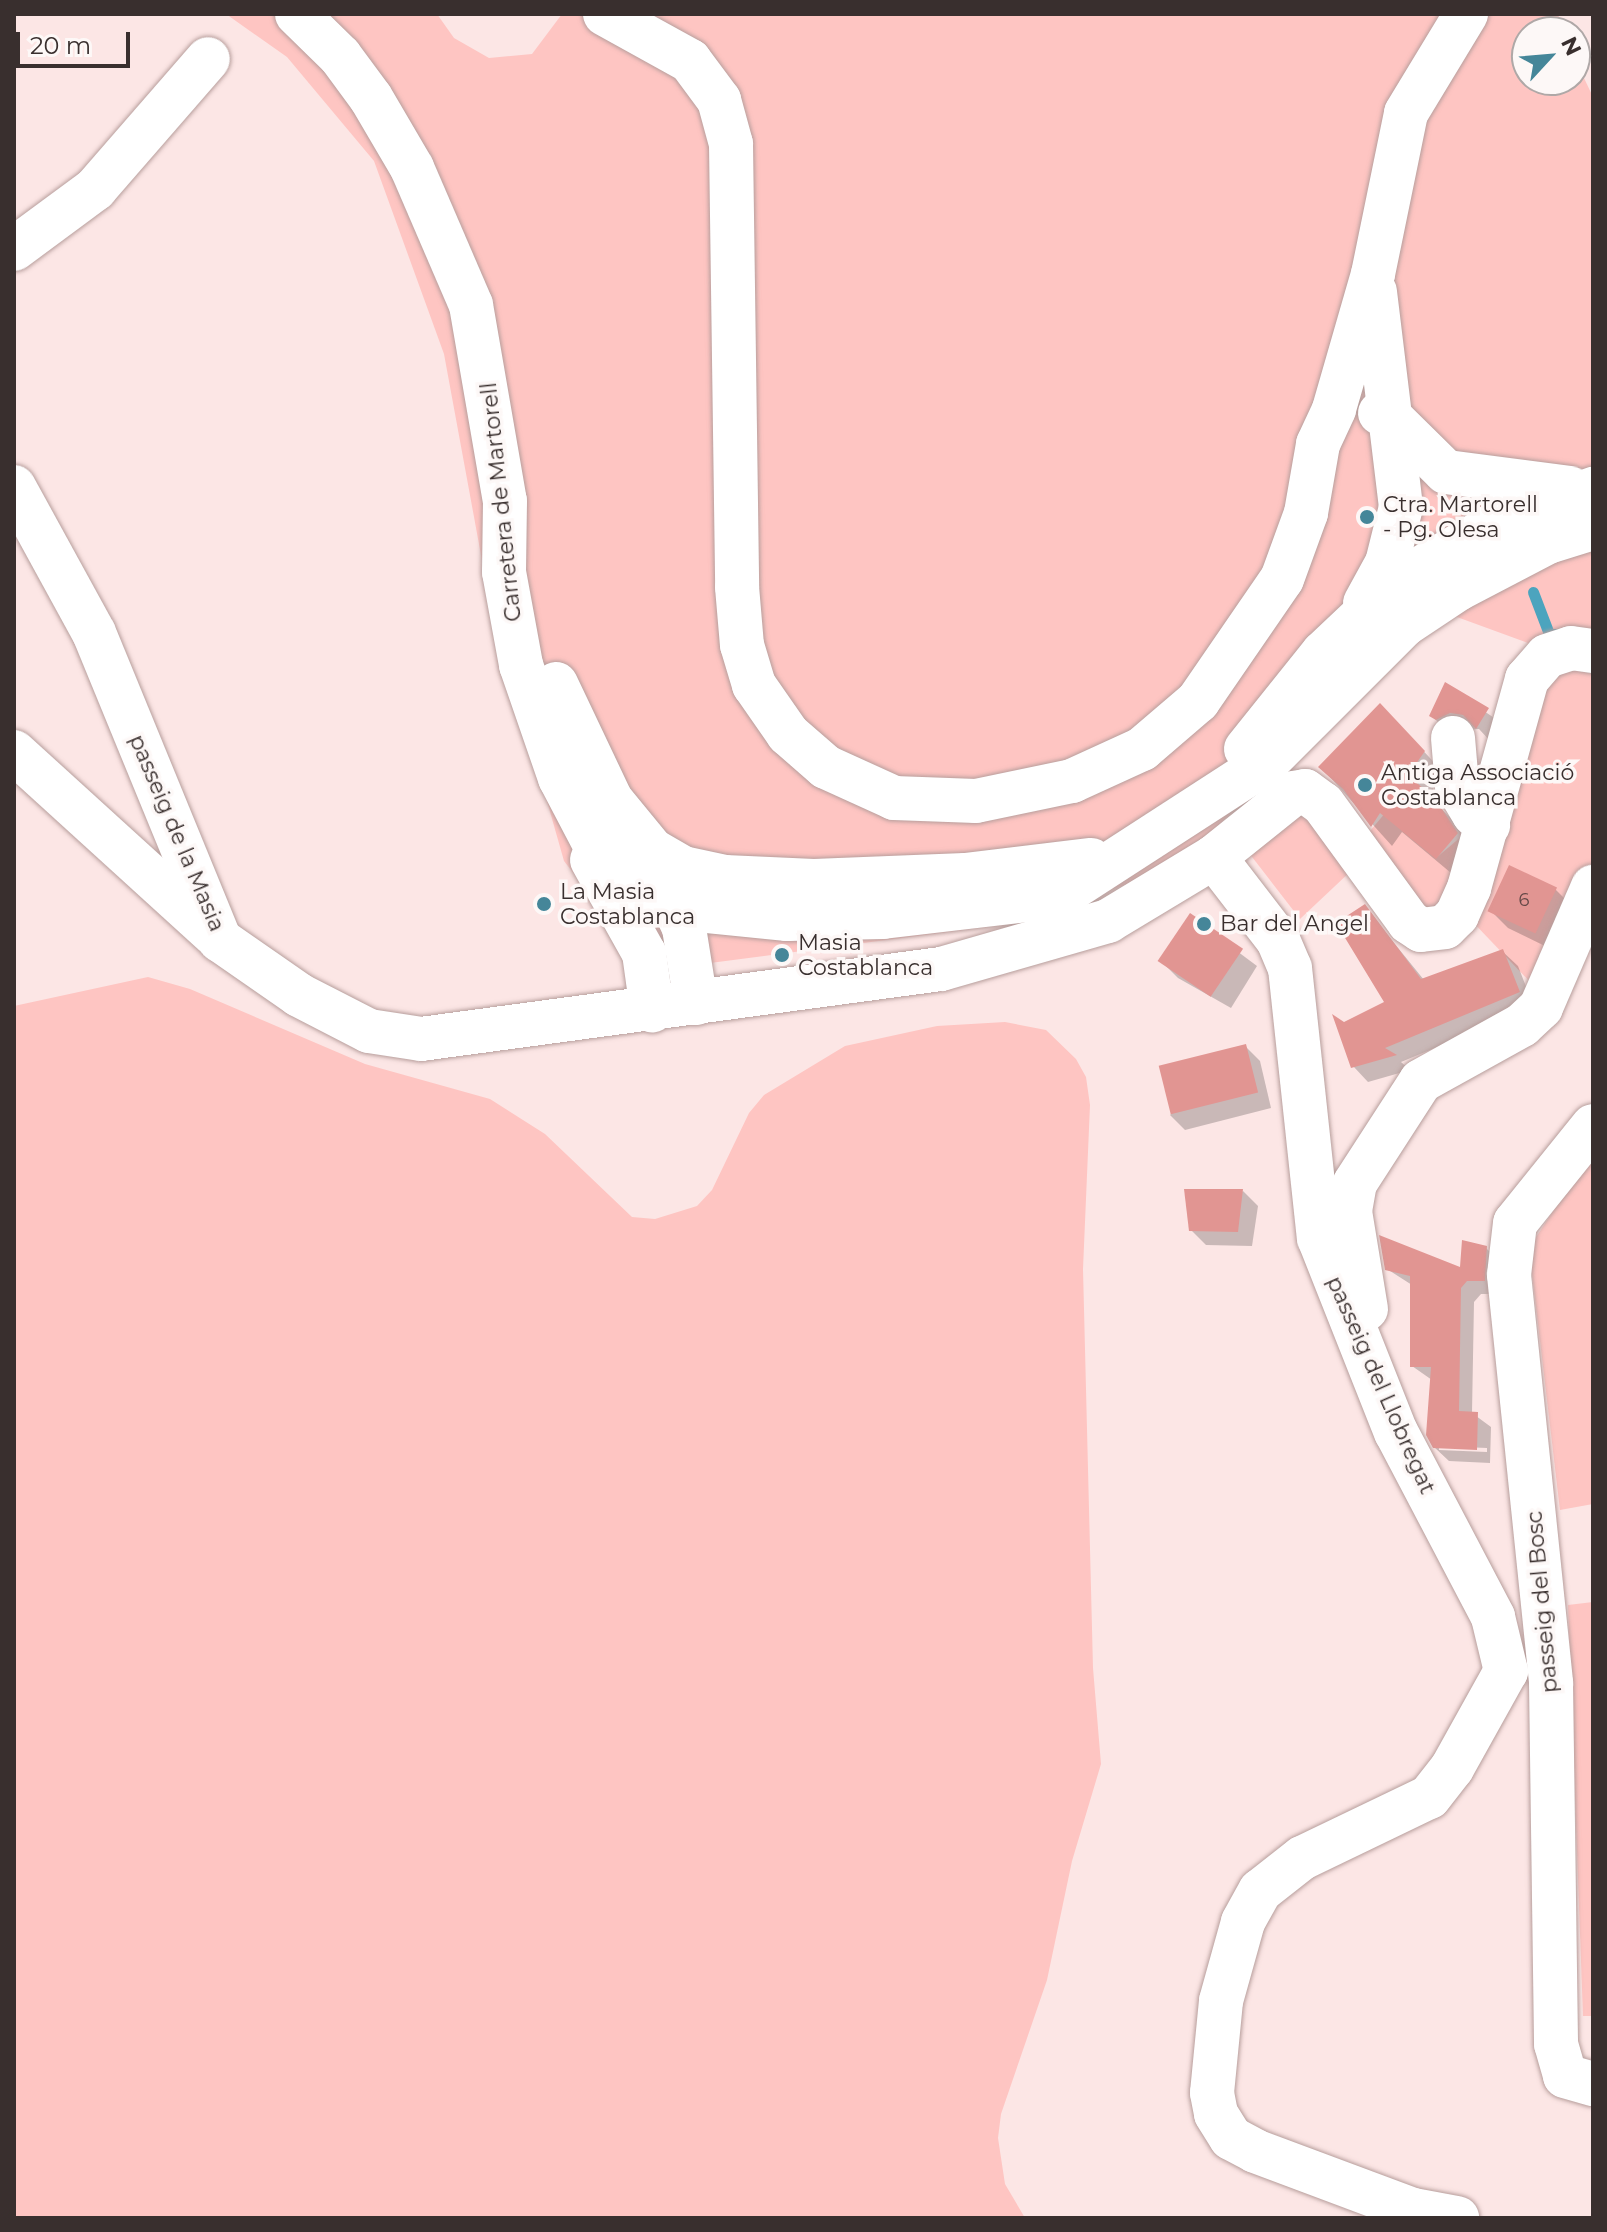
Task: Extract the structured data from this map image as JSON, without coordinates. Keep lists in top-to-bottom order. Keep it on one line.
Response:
{"streets":{"main road":["Carretera de Martorell","passeig de la Masia","passeig del Llobregat","passeig del Bosc"]},"places":["Ctra. Martorell - Pg. Olesa","Antiga Associació Costablanca","La Masia Costablanca","Bar del Angel","Masia Costablanca"],"house_numbers":["6"],"scale_bar":"20 m","north":"top right"}
